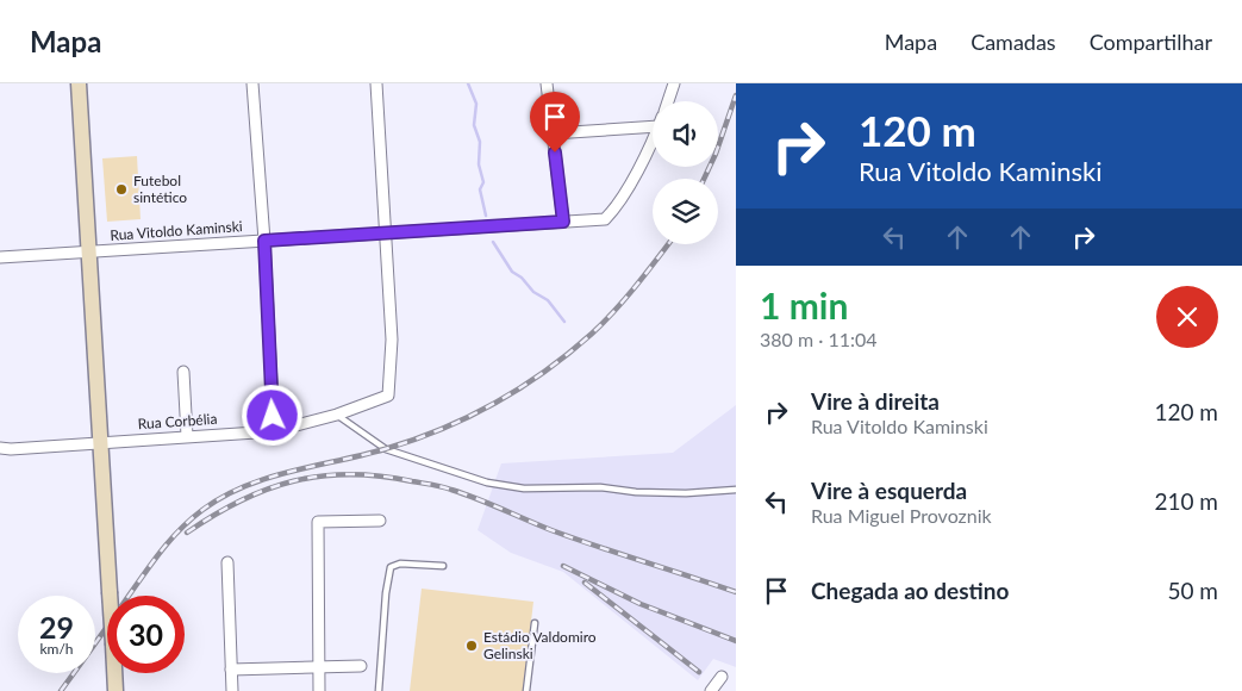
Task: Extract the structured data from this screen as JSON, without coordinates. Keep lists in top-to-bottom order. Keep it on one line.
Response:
{"streets":{"street":["Rua Vitoldo Kaminski","Rua Corbélia"]},"crossings":[["Rua Vitoldo Kaminski","Rua Corbélia"]],"places":["Futebol sintético","Estádio Valdomiro Gelinski"],"page":{"header":"Mapa","nav":["Mapa","Camadas","Compartilhar"],"turn":["120 m","Rua Vitoldo Kaminski"],"heading":["1 min","380 m · 11:04"],"list":[{"name":"Vire à direita","note":"Rua Vitoldo Kaminski","value":"120 m"},{"name":"Vire à esquerda","note":"Rua Miguel Provoznik","value":"210 m"},{"name":"Chegada ao destino","value":"50 m"}],"speed":"29 km/h","limit":"30"}}
